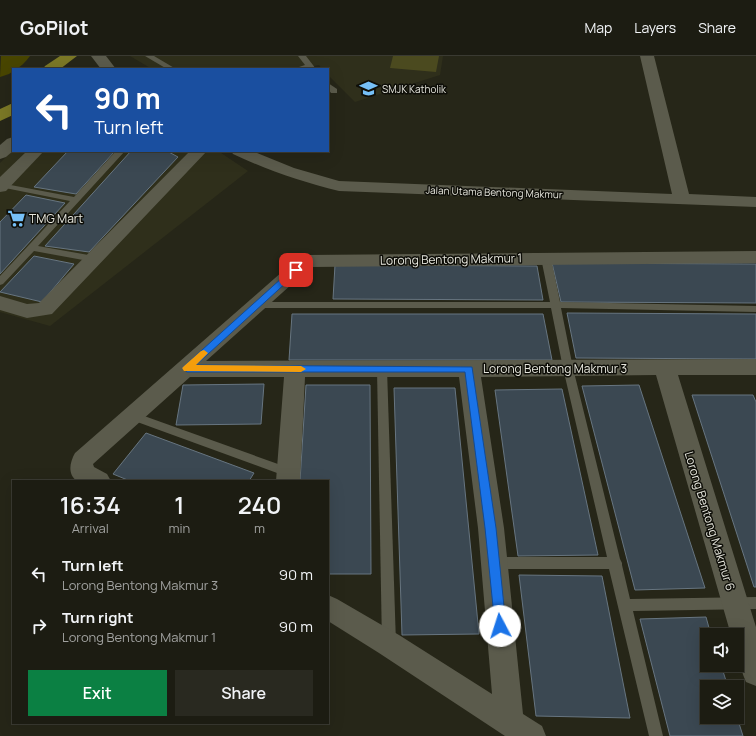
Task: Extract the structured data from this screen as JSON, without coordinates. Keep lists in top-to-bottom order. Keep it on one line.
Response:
{"streets":{"street":["Jalan Utama Bentong Makmur","Lorong Bentong Makmur 1","Lorong Bentong Makmur 3","Lorong Bentong Makmur 6"]},"crossings":[["Lorong Bentong Makmur 1","Lorong Bentong Makmur 3"],["Lorong Bentong Makmur 3","Lorong Bentong Makmur 6"]],"places":{"school or university":["SMJK Katholik"],"supermarket":["TMG Mart"]},"page":{"header":"GoPilot","nav":["Map","Layers","Share"],"turn":["90 m","Turn left"],"eta":["16:34","Arrival","1","min","240","m"],"list":[{"name":"Turn left","note":"Lorong Bentong Makmur 3","value":"90 m"},{"name":"Turn right","note":"Lorong Bentong Makmur 1","value":"90 m"}],"buttons":["Exit","Share"]}}
